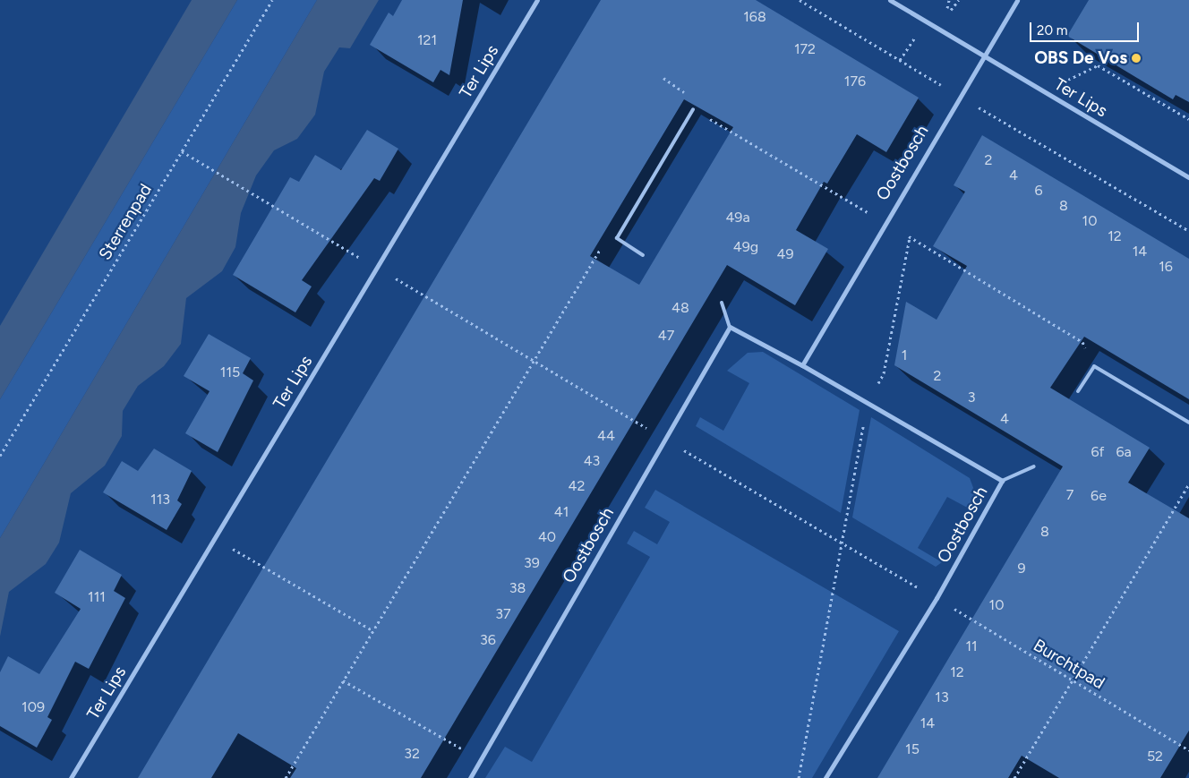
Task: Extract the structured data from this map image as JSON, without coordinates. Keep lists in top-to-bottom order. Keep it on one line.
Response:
{"streets":{"street":["Ter Lips","Oostbosch"],"path":["Sterrenpad","Burchtpad"]},"crossings":[["Ter Lips","Oostbosch"],["Ter Lips","Burchtpad"],["Oostbosch","Burchtpad"],["Sterrenpad","Burchtpad"]],"places":["OBS De Vos"],"house_numbers":["168","121","172","176","2","4","6","8","49a","10","12","49g","14","49","16","48","47","1","115","2","3","4","44","6f","6a","43","42","7","6e","113","41","8","40","39","9","38","111","10","37","36","11","12","13","109","14","15","32","52"],"scale_bar":"20 m"}
